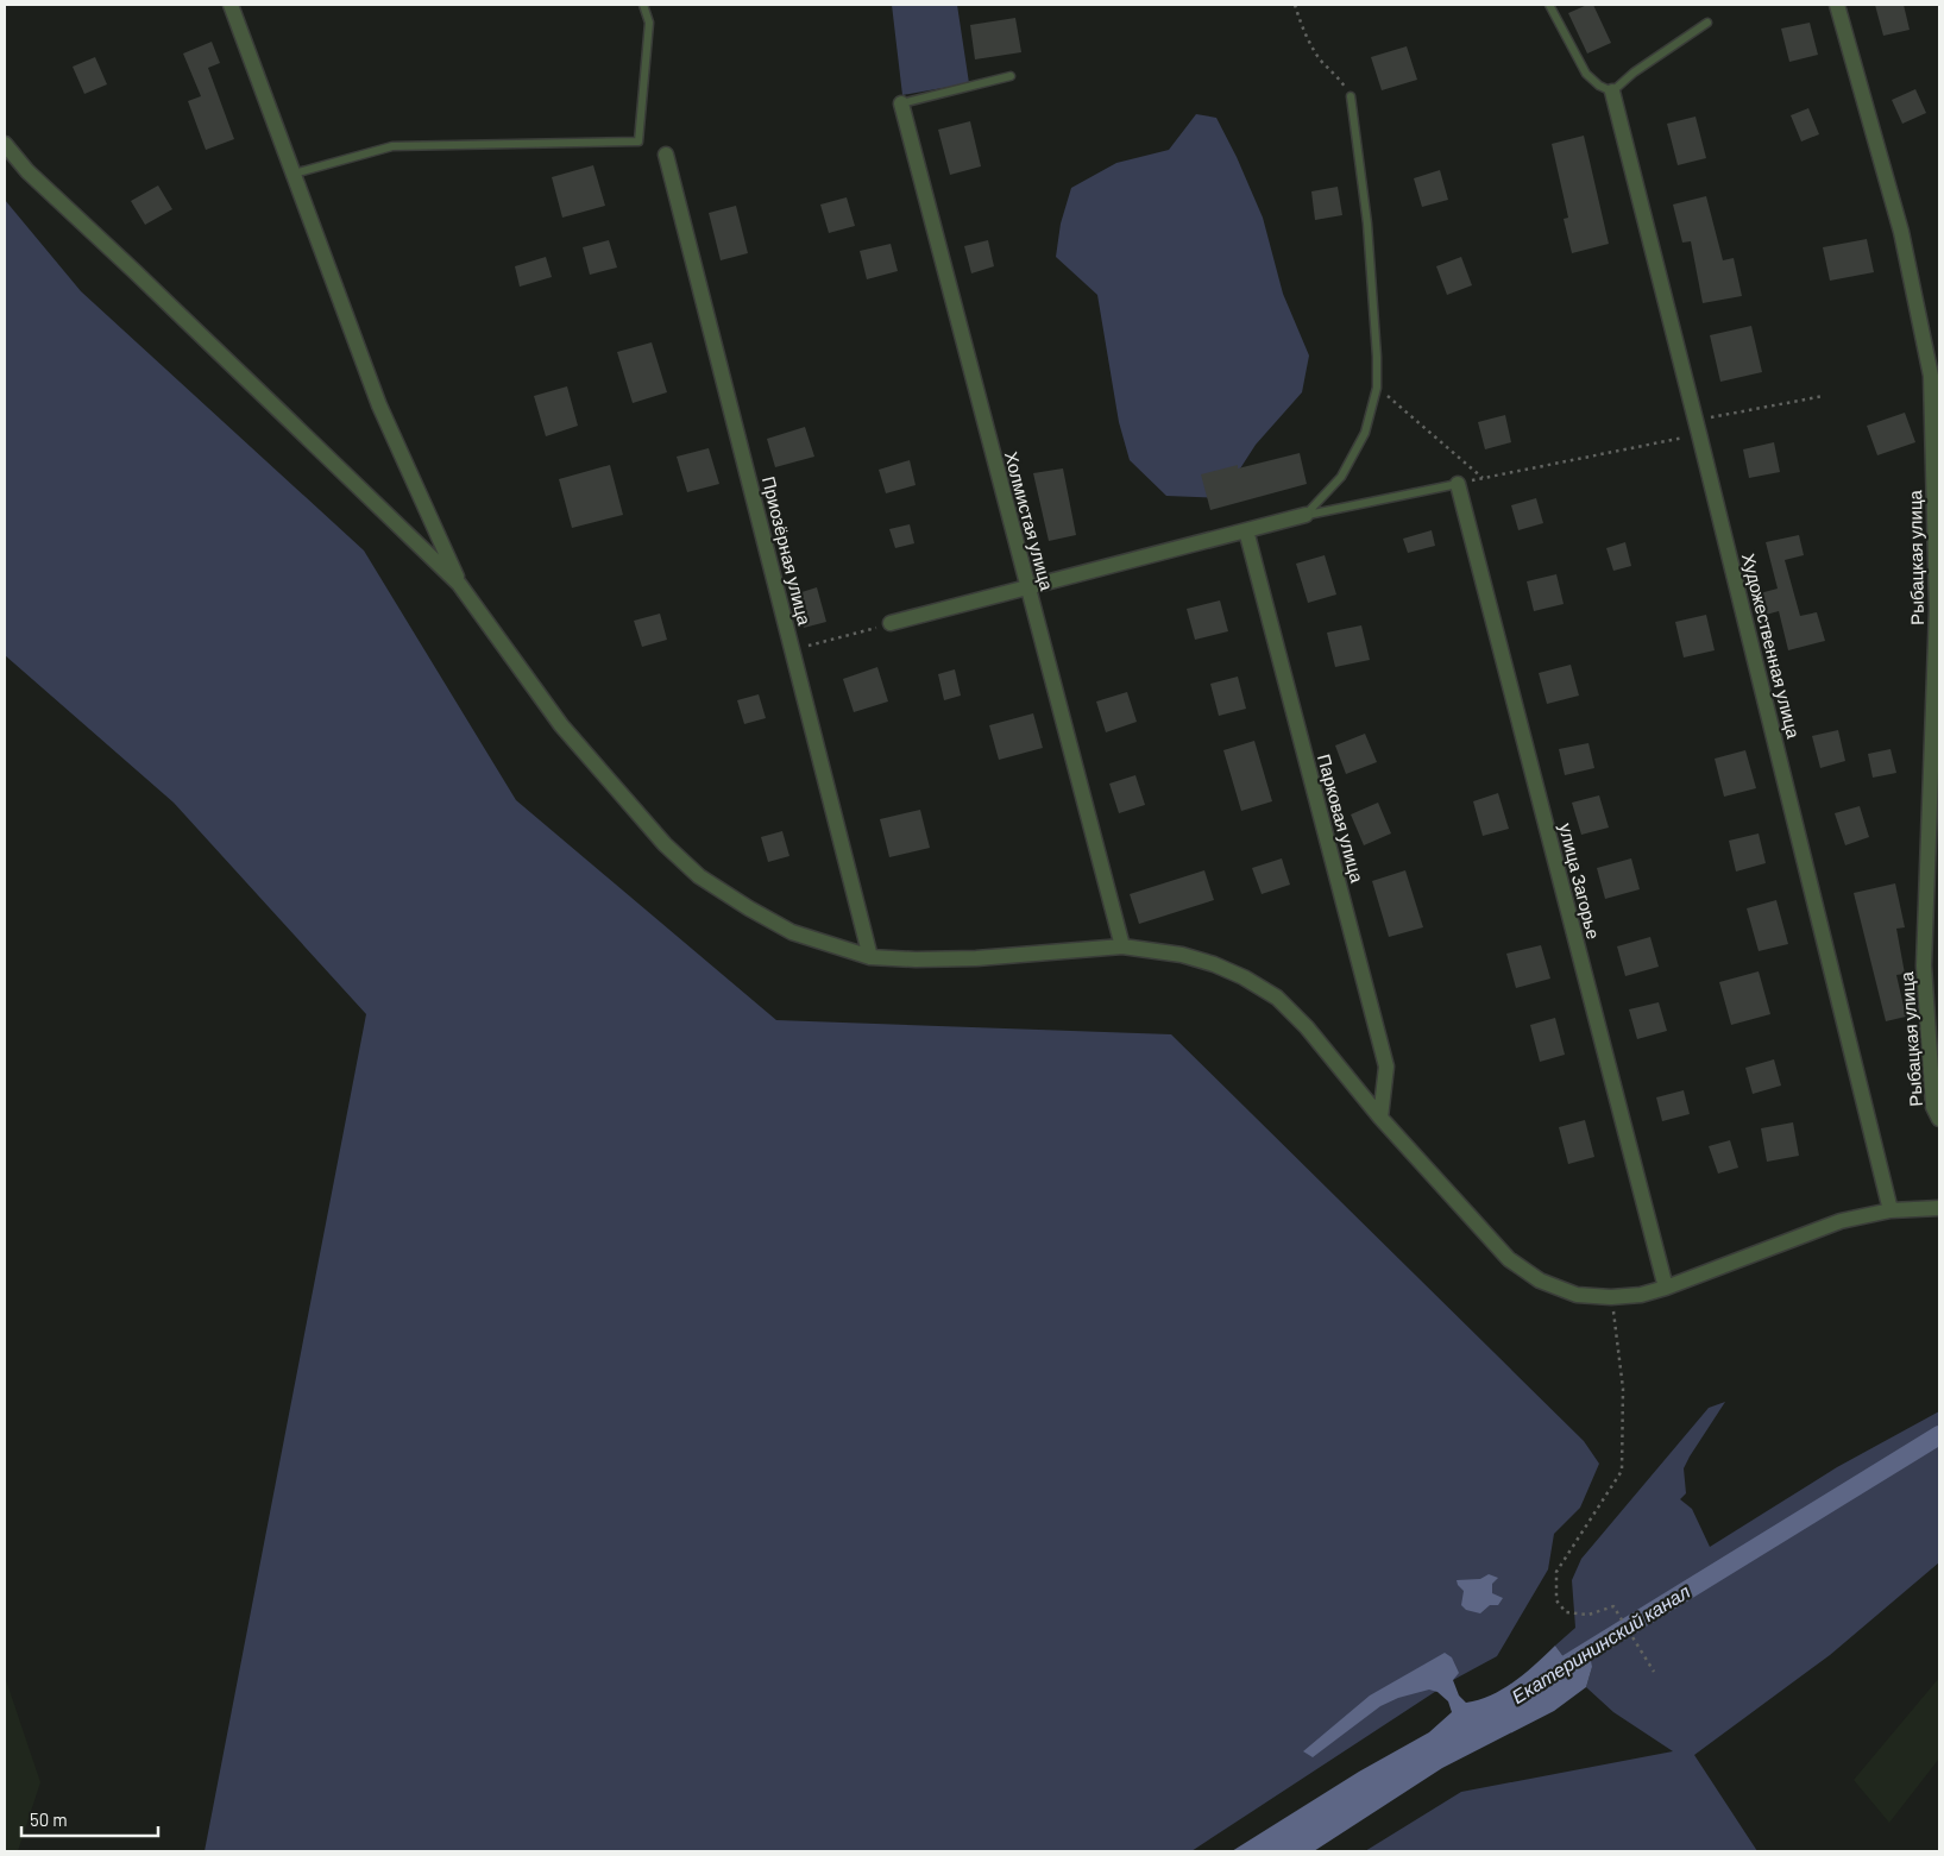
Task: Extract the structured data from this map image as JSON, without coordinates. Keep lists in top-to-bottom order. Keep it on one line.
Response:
{"streets":{"street":["Холмистая улица","Приозёрная улица","Рыбацкая улица","Художественная улица","Парковая улица","улица Загорье"]},"water":["Екатерининский канал"],"scale_bar":"50 m"}
